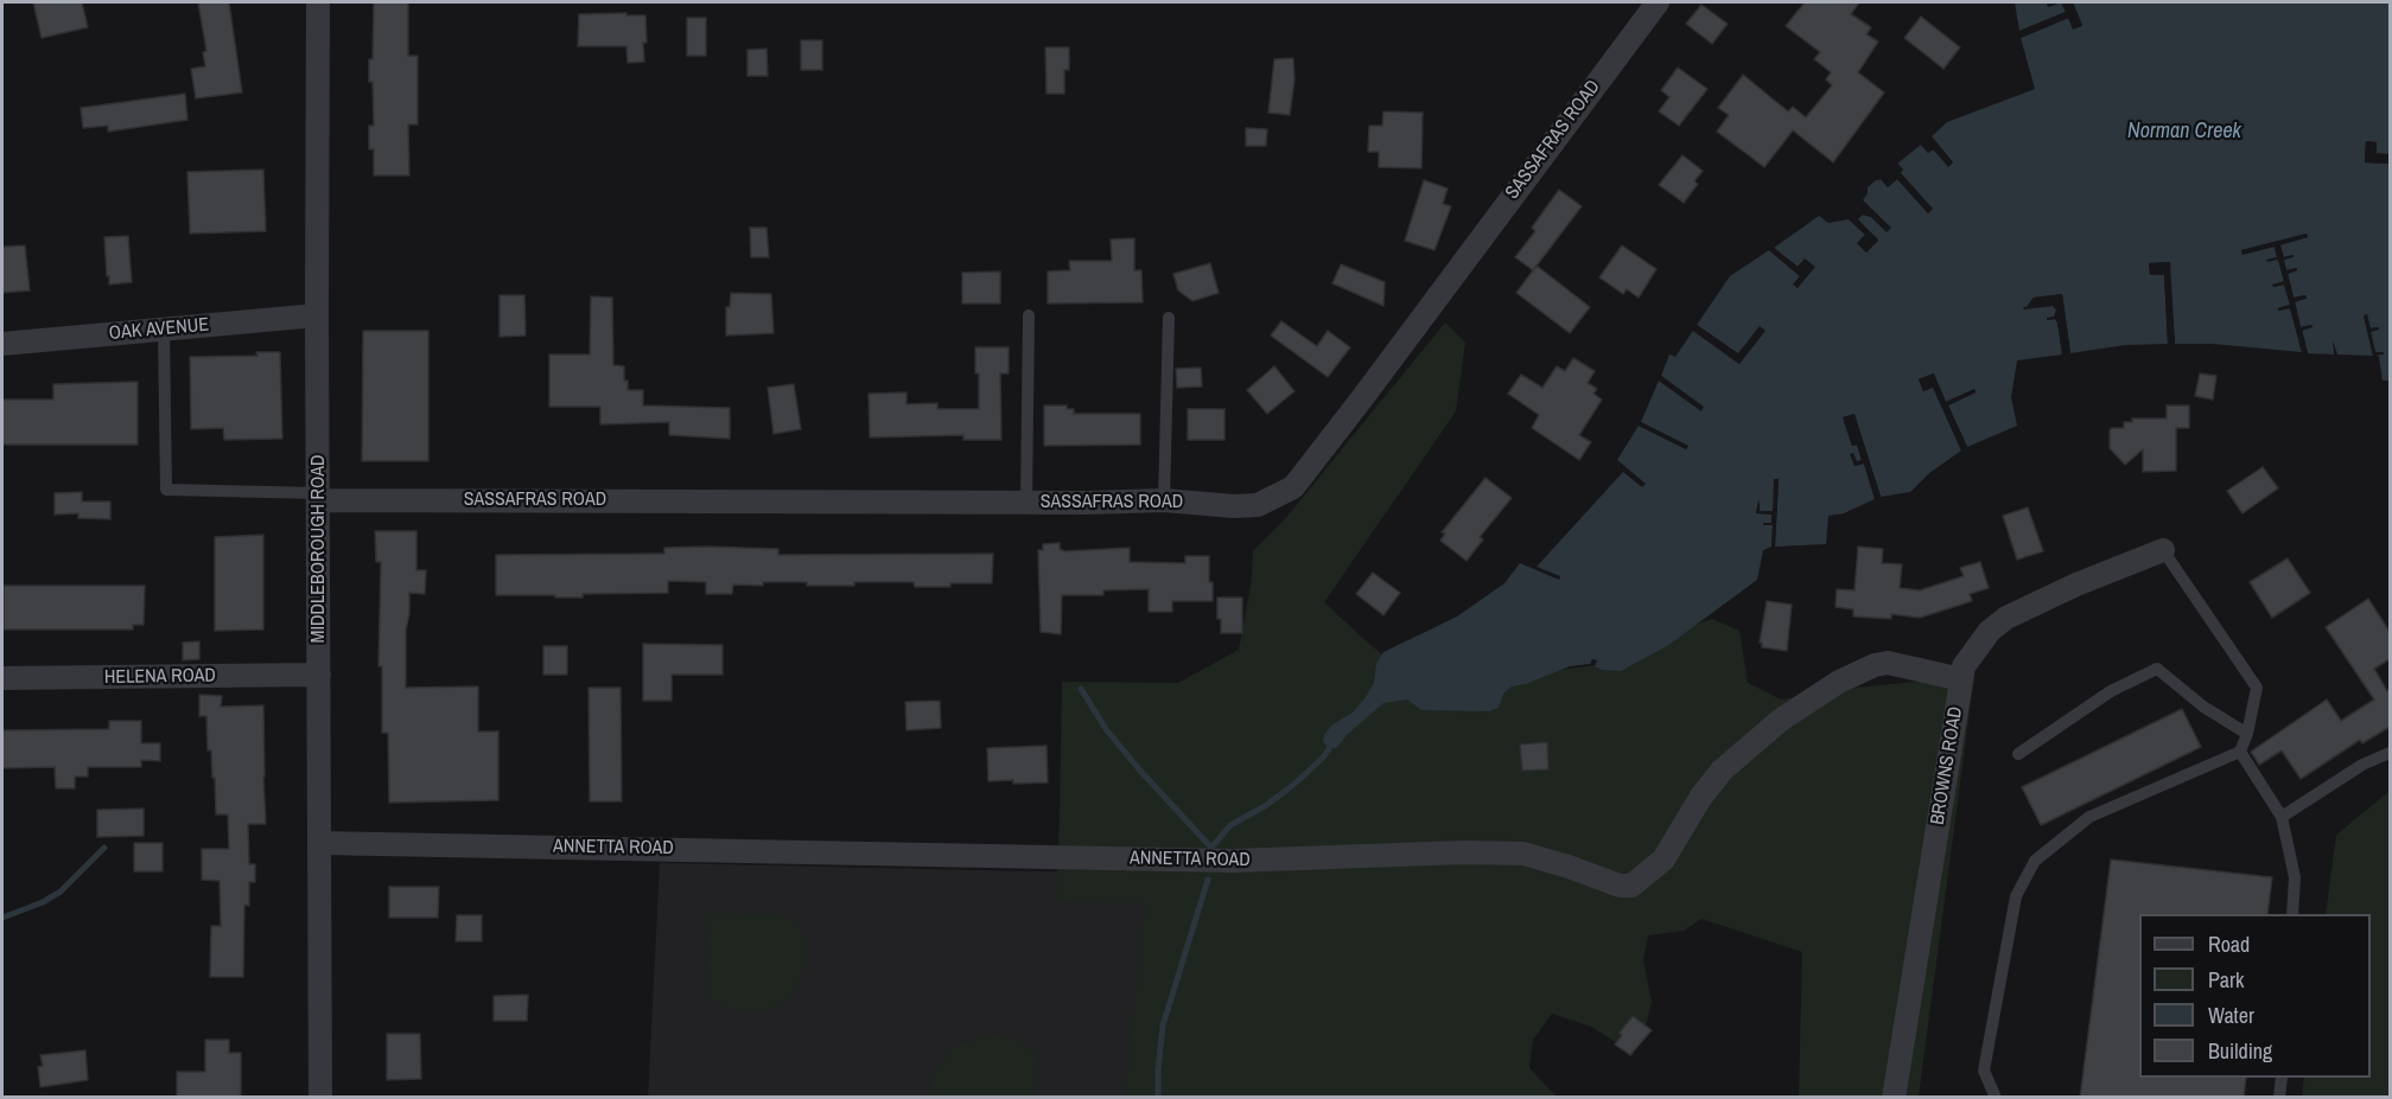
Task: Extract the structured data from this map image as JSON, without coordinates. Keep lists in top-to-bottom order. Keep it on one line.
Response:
{"streets":{"street":["SASSAFRAS ROAD","OAK AVENUE","MIDDLEBOROUGH ROAD","HELENA ROAD","BROWNS ROAD","ANNETTA ROAD"]},"crossings":[["SASSAFRAS ROAD","MIDDLEBOROUGH ROAD"],["OAK AVENUE","MIDDLEBOROUGH ROAD"],["MIDDLEBOROUGH ROAD","HELENA ROAD"],["MIDDLEBOROUGH ROAD","ANNETTA ROAD"],["BROWNS ROAD","ANNETTA ROAD"]],"water":["Norman Creek"],"legend":["Road","Park","Water","Building"]}
